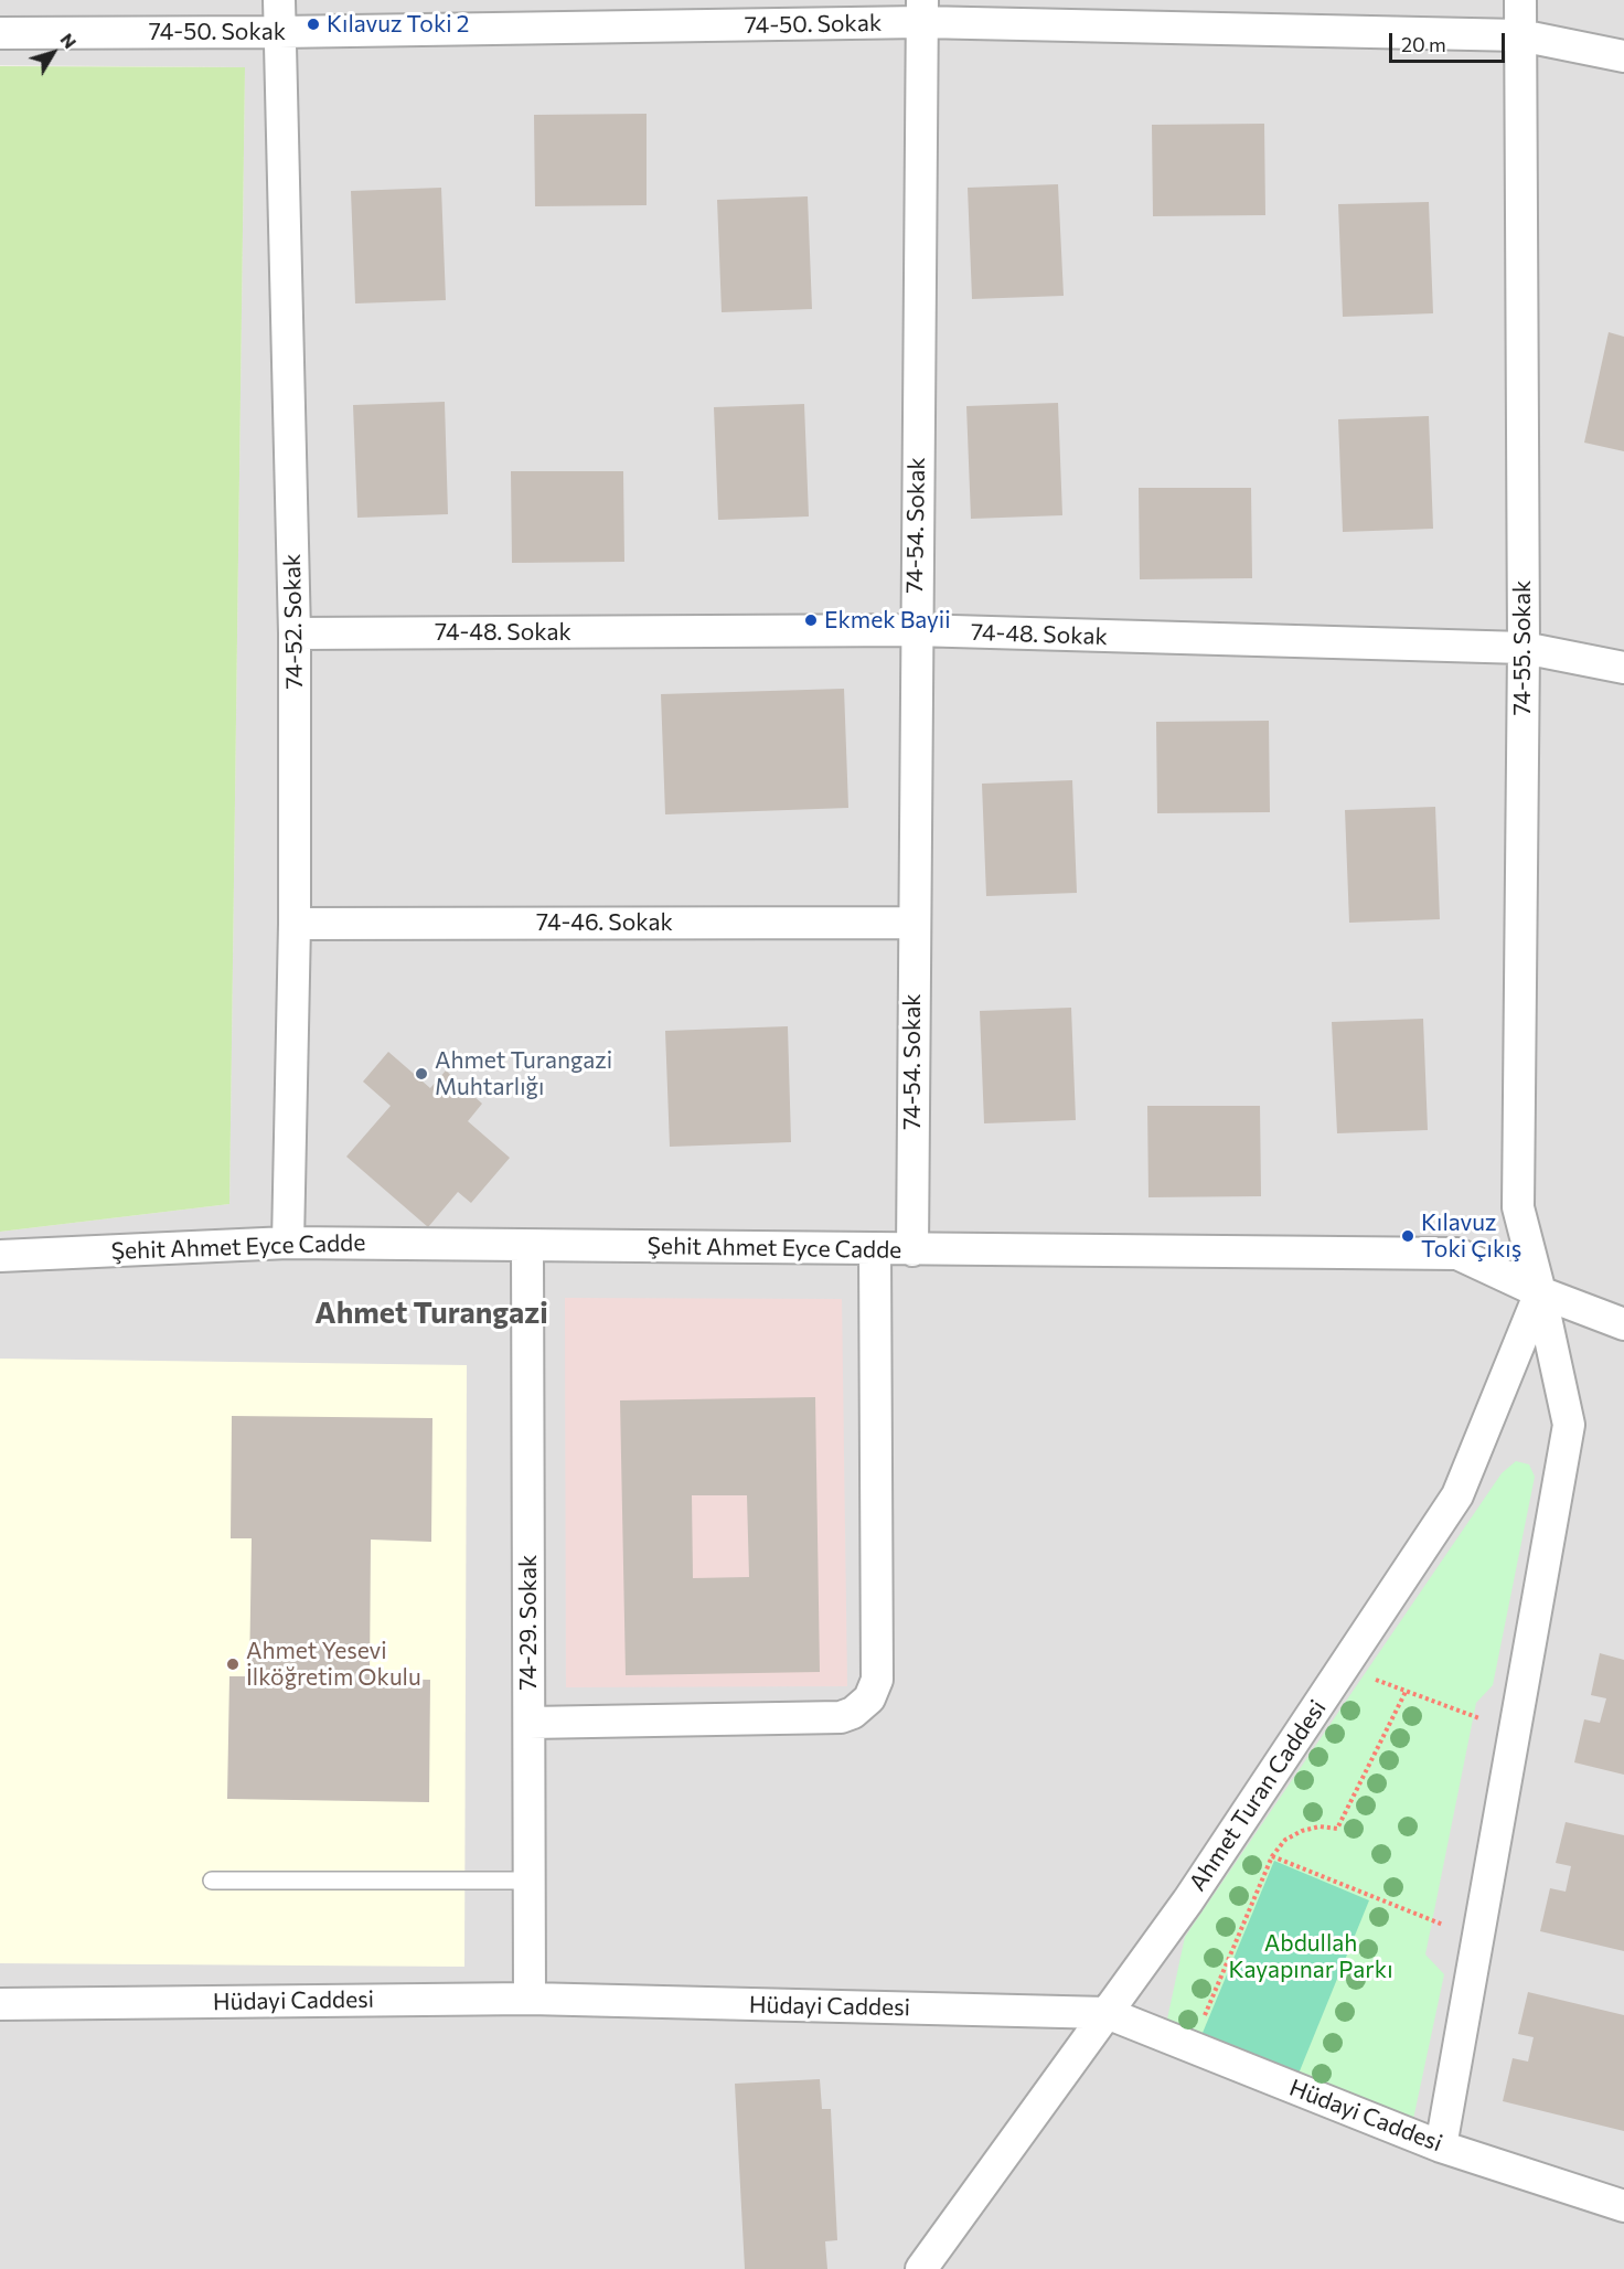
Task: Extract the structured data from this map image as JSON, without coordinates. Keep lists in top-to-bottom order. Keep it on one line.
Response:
{"streets":{"street":["74-50. Sokak","74-54. Sokak","74-52. Sokak","74-48. Sokak","74-55. Sokak","74-46. Sokak","Şehit Ahmet Eyce Cadde","74-29. Sokak","Ahmet Turan Caddesi","Hüdayi Caddesi"]},"crossings":[["74-50. Sokak","74-54. Sokak"],["74-50. Sokak","74-52. Sokak"],["74-50. Sokak","74-55. Sokak"],["74-54. Sokak","74-48. Sokak"],["74-54. Sokak","74-46. Sokak"],["74-54. Sokak","Şehit Ahmet Eyce Cadde"],["74-52. Sokak","74-48. Sokak"],["74-52. Sokak","74-46. Sokak"],["74-52. Sokak","Şehit Ahmet Eyce Cadde"],["74-48. Sokak","74-55. Sokak"],["74-55. Sokak","Şehit Ahmet Eyce Cadde"],["74-55. Sokak","Ahmet Turan Caddesi"],["74-55. Sokak","Hüdayi Caddesi"],["Şehit Ahmet Eyce Cadde","74-29. Sokak"],["Şehit Ahmet Eyce Cadde","Ahmet Turan Caddesi"],["74-29. Sokak","Hüdayi Caddesi"],["Ahmet Turan Caddesi","Hüdayi Caddesi"]],"districts":["Ahmet Turangazi"],"parks":["Abdullah Kayapınar Parkı"],"places":["Kılavuz Toki 2","Ekmek Bayii","Ahmet Turangazi Muhtarlığı","Kılavuz Toki Çıkış","Ahmet Yesevi İlköğretim Okulu"],"scale_bar":"20 m","north":"top right"}
